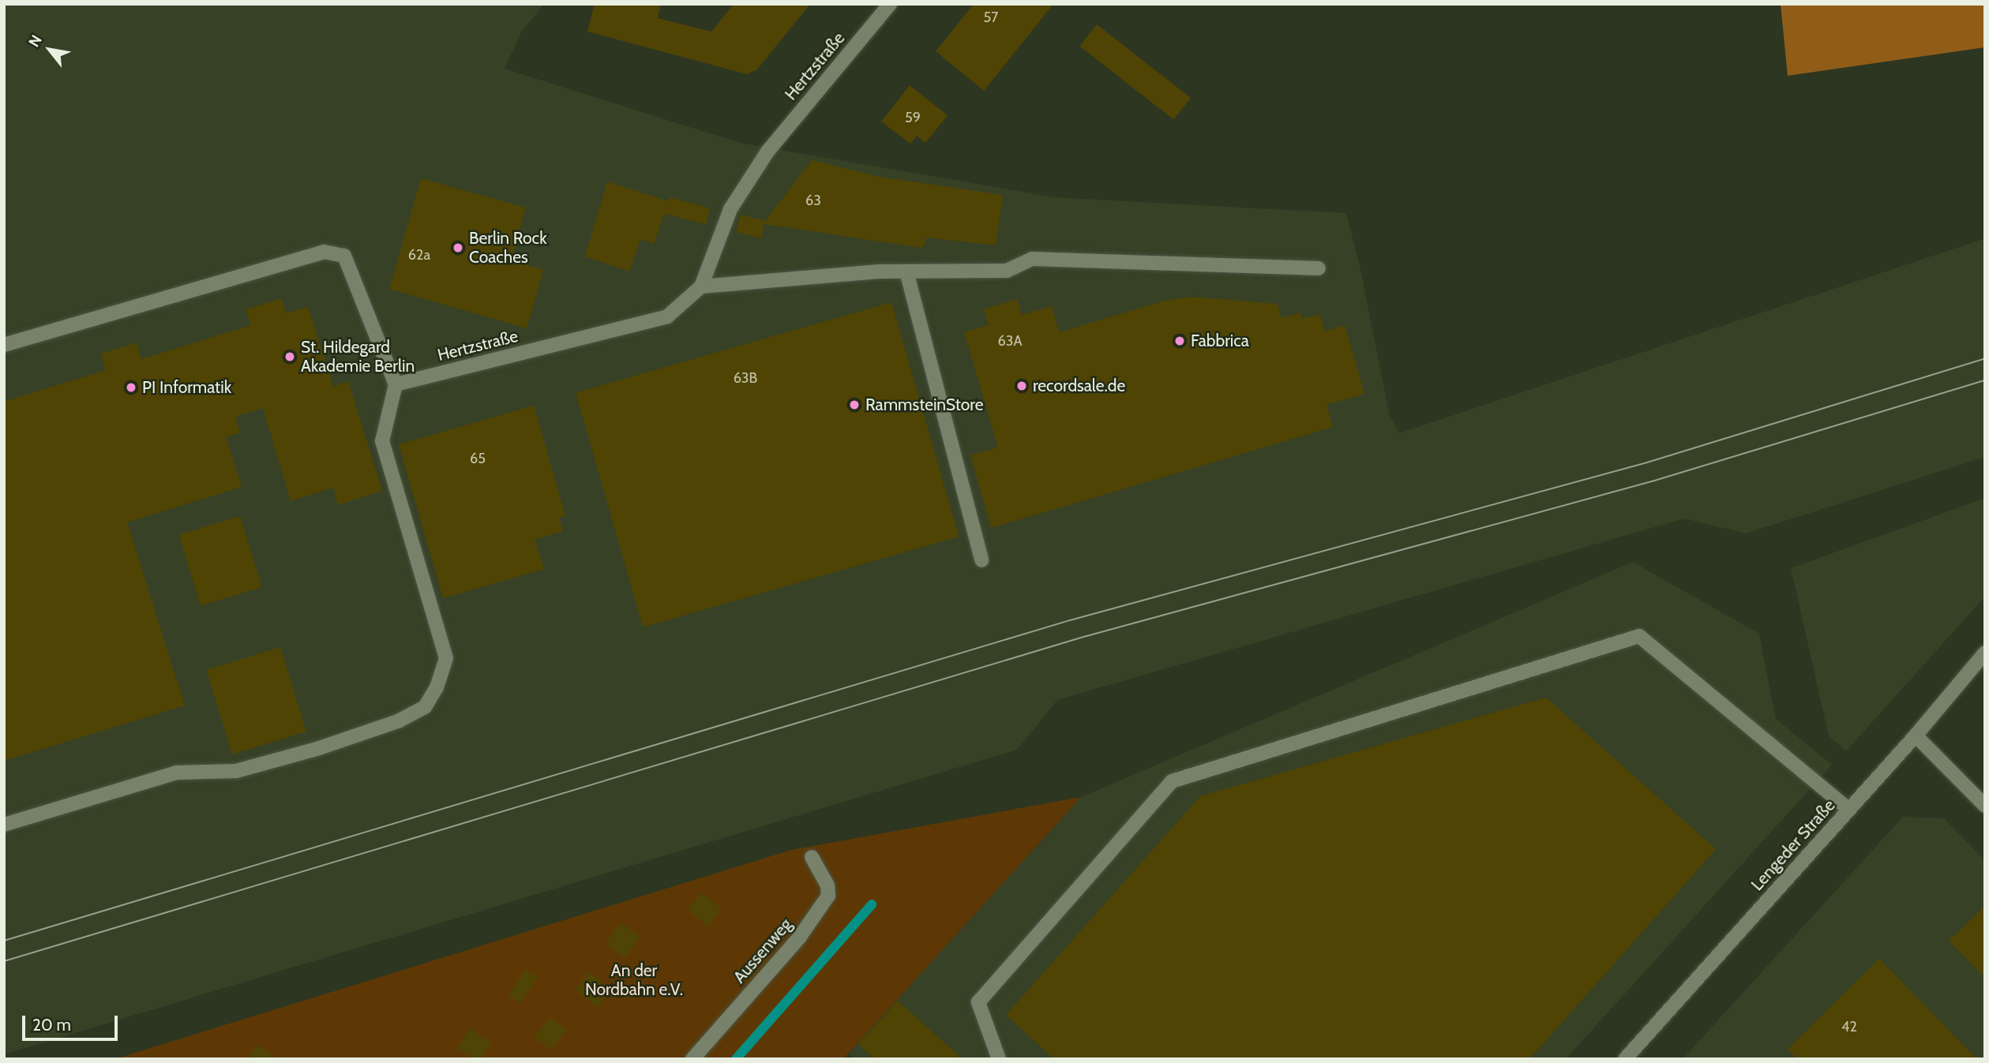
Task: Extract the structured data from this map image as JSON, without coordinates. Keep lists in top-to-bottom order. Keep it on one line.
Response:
{"streets":{"street":["Hertzstraße","Lengeder Straße","Aussenweg"]},"parks":["An der Nordbahn e.V."],"places":["Berlin Rock Coaches","Fabbrica","St. Hildegard Akademie Berlin","recordsale.de","PI Informatik","RammsteinStore"],"house_numbers":["57","59","63","62a","63A","63B","65","42"],"scale_bar":"20 m","north":"top left"}
